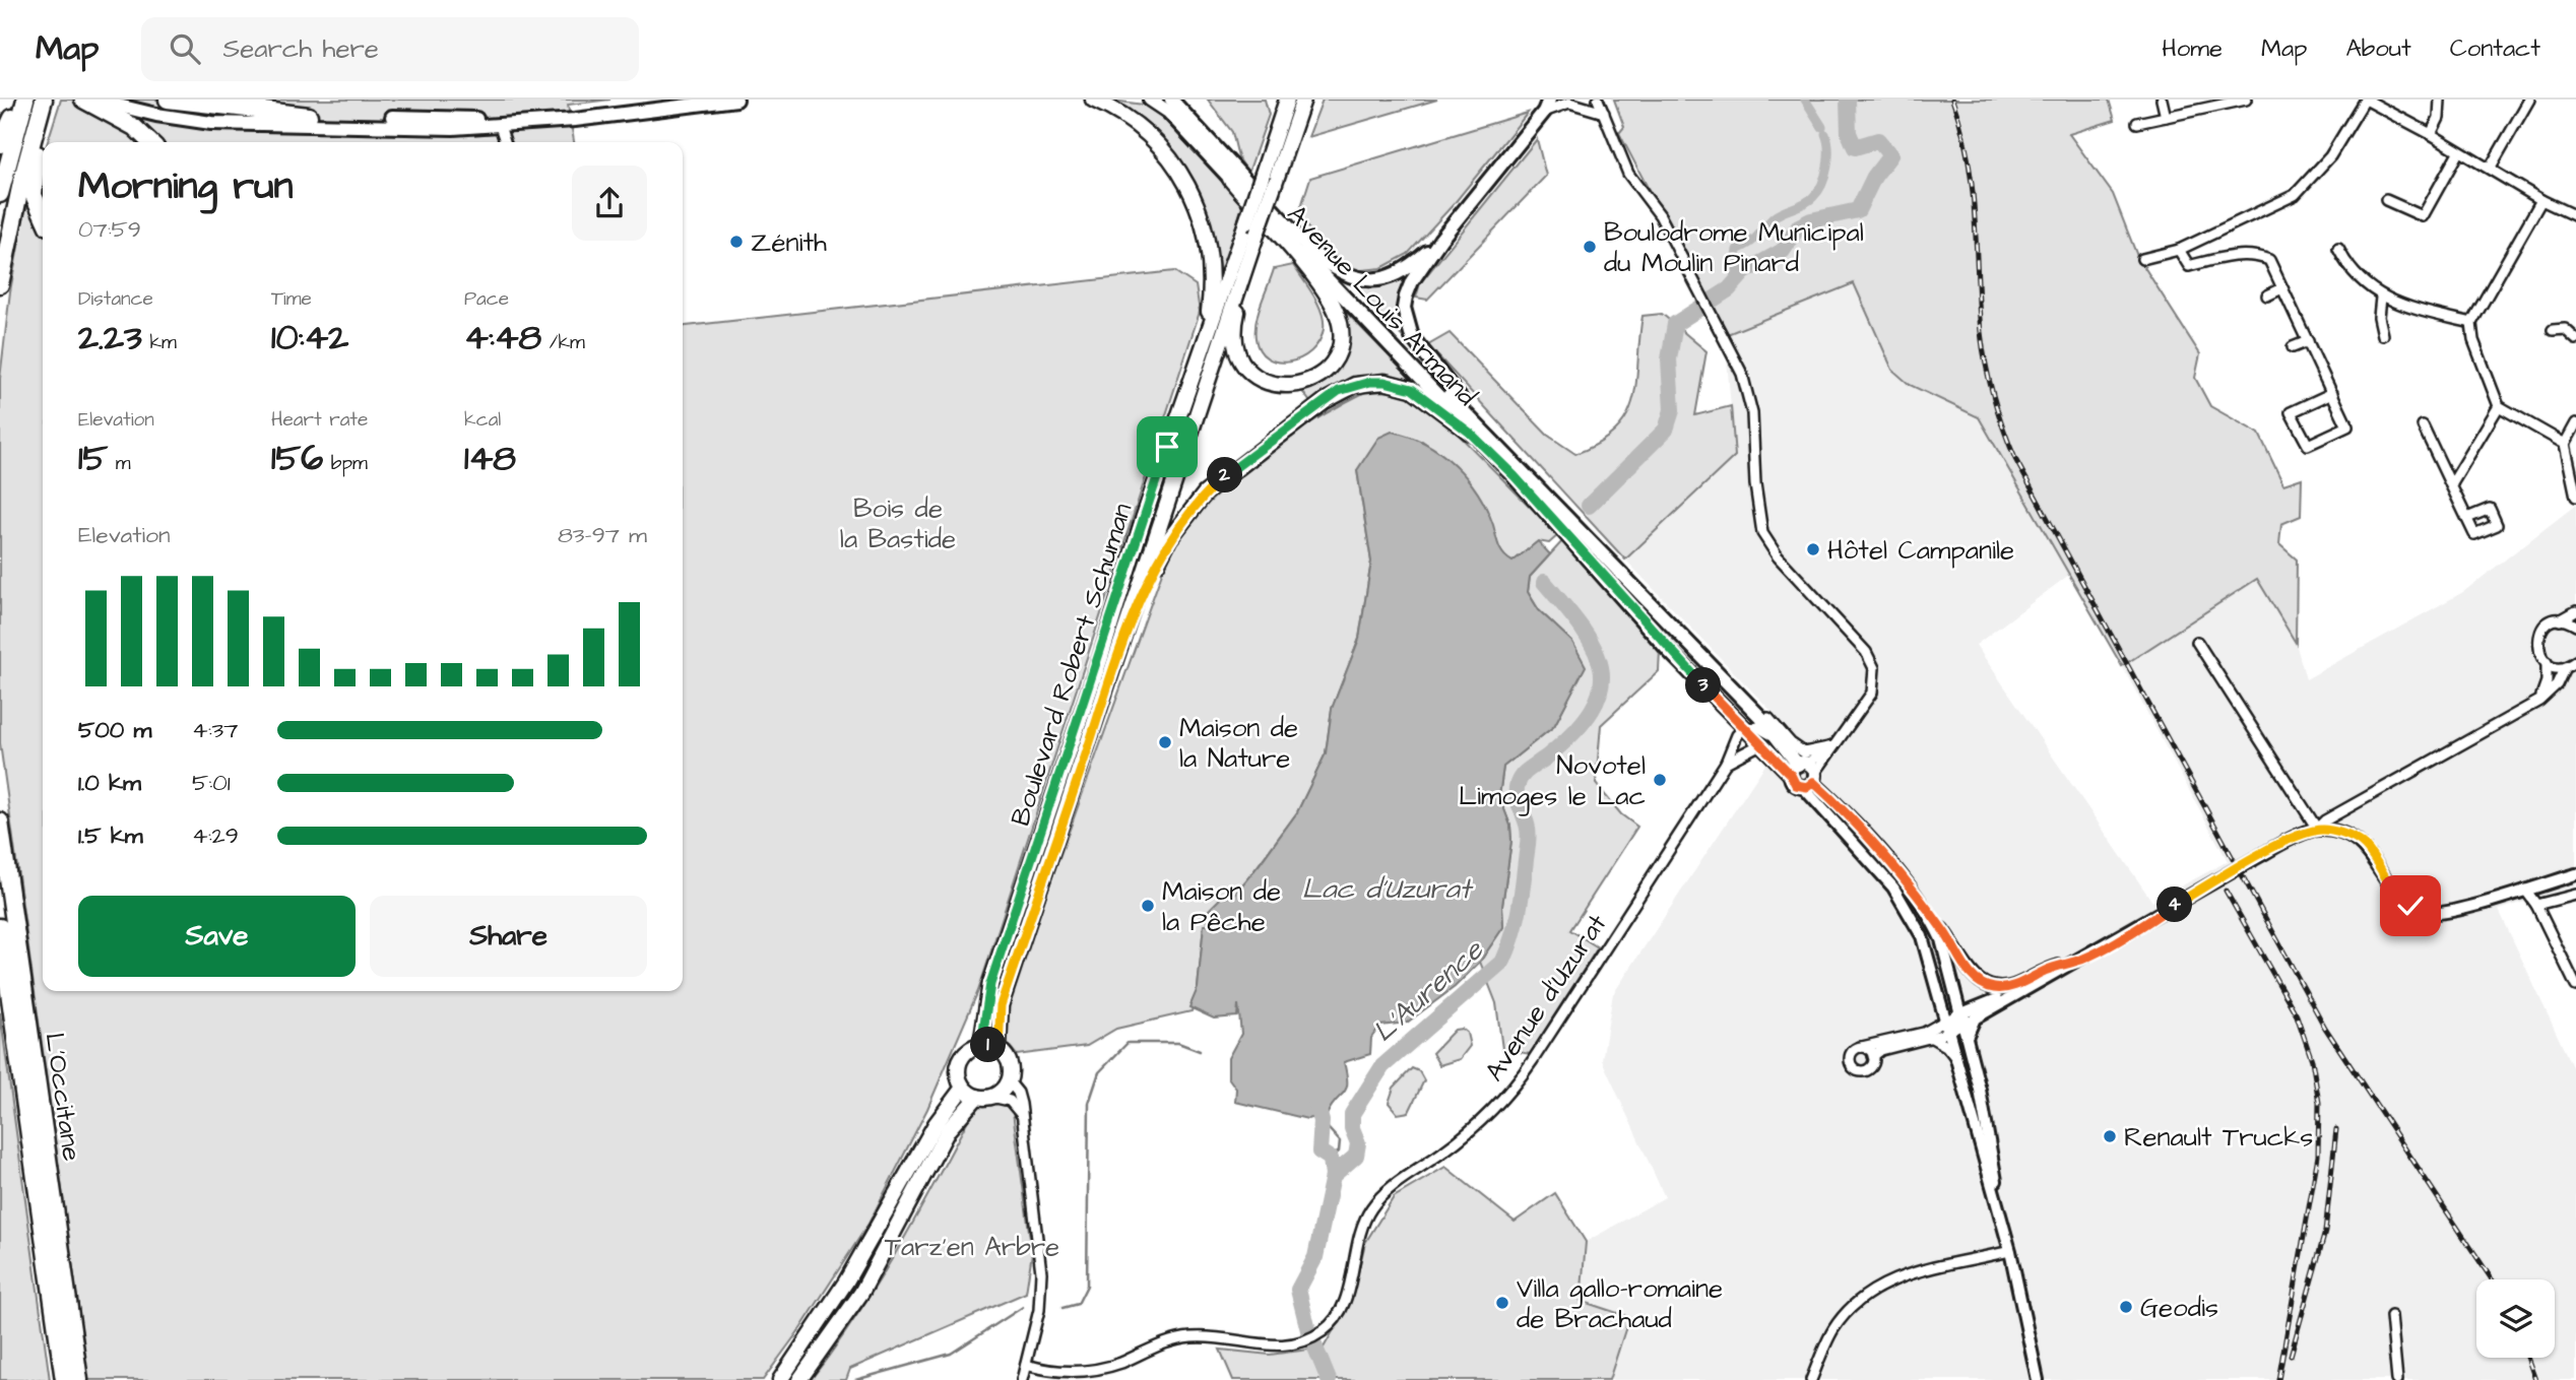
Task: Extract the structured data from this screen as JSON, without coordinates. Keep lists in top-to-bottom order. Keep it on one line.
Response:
{"streets":{"highway":["L'Occitane"],"main road":["Avenue Louis Armand","Boulevard Robert Schuman"],"street":["Avenue d'Uzurat"]},"crossings":[["Avenue Louis Armand","Avenue d'Uzurat"]],"water":["Lac d'Uzurat","L'Aurence"],"parks":["Bois de la Bastide","Tarz'en Arbre"],"places":["Zénith","Boulodrome Municipal du Moulin Pinard","Hôtel Campanile","Maison de la Nature","Novotel Limoges le Lac","Maison de la Pêche","Renault Trucks","Villa gallo-romaine de Brachaud","Geodis"],"page":{"header":"Map","search":"Search here","nav":["Home","Map","About","Contact"],"heading":["Morning run","07:59"],"stats":[["Distance","2.23 km"],["Time","10:42"],["Pace","4:48 /km"],["Elevation","15 m"],["Heart rate","156 bpm"],["kcal","148"]],"pins":["2","3","4","1"],"chart":["Elevation","83–97 m"],"list":[{"name":"500 m","note":"4:37"},{"name":"1.0 km","note":"5:01"},{"name":"1.5 km","note":"4:29"}],"buttons":["Save","Share"]}}
